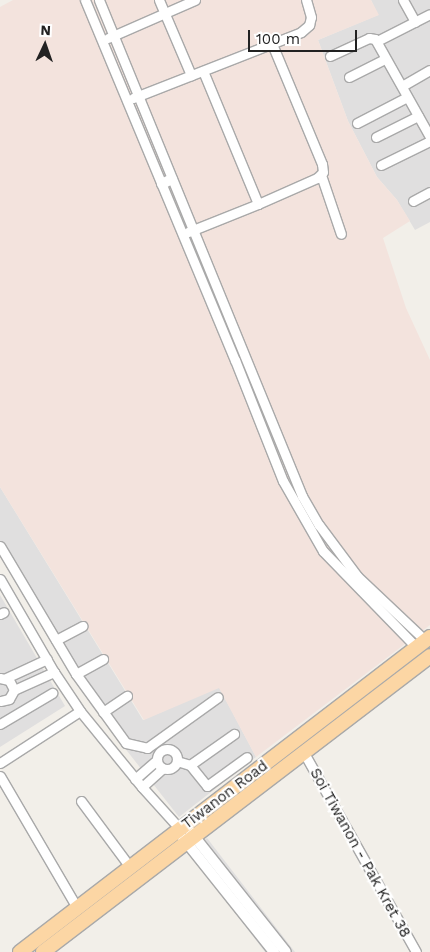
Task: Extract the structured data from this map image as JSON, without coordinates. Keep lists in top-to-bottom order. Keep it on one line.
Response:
{"streets":{"main road":["Tiwanon Road"],"street":["Soi Tiwanon - Pak Kret 38"]},"crossings":[["Tiwanon Road","Soi Tiwanon - Pak Kret 38"]],"scale_bar":"100 m","north":"top"}
